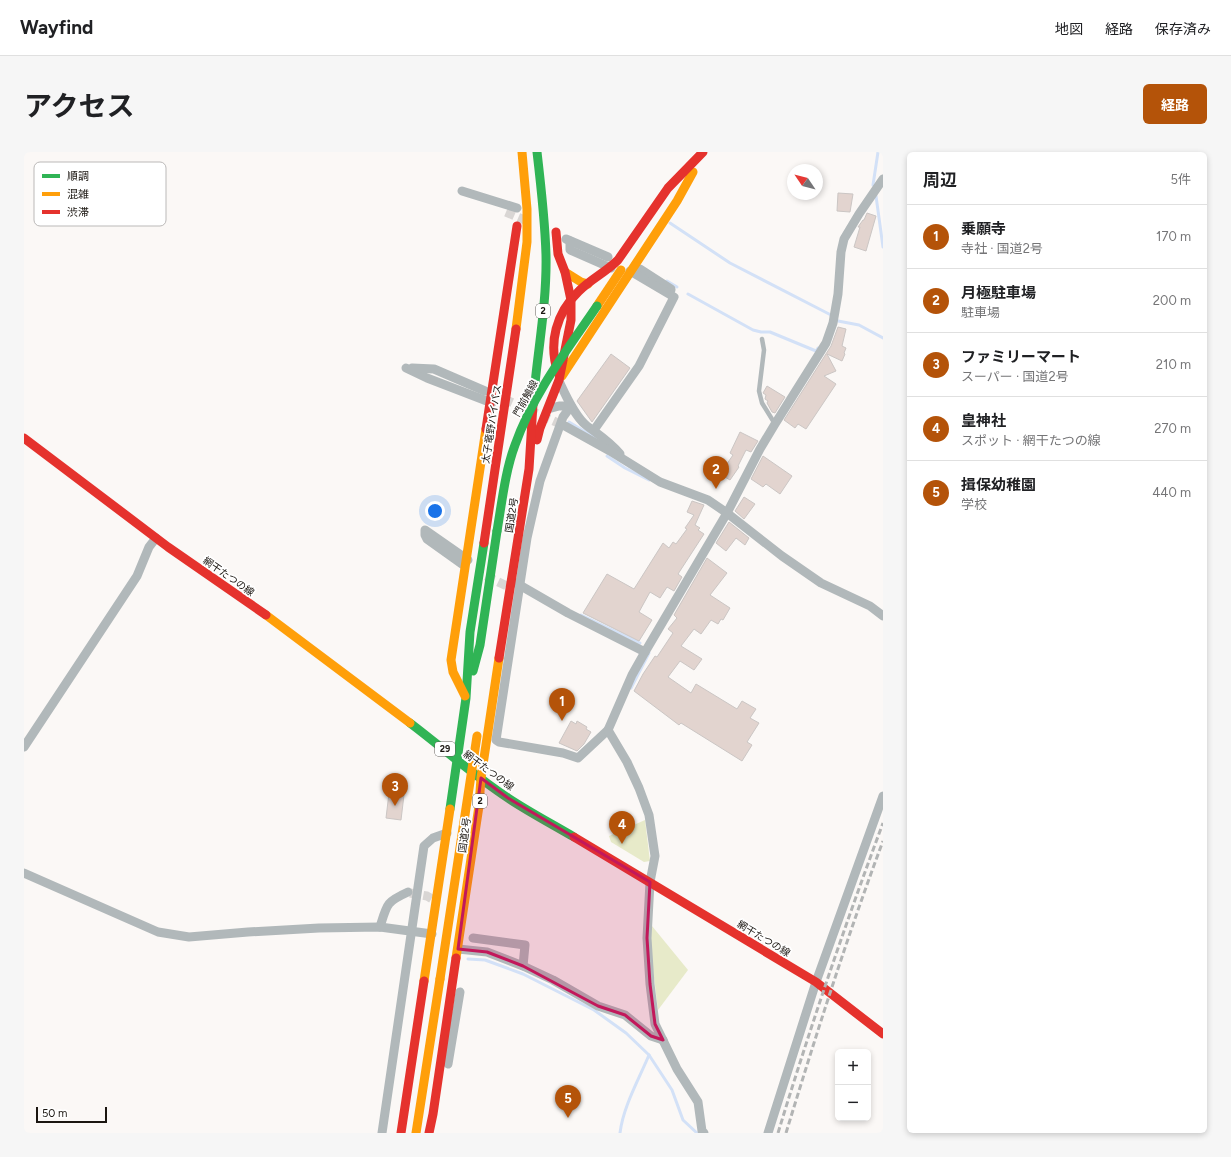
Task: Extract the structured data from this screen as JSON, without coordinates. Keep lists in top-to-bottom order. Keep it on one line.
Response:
{"streets":{"main road":["2","門前鵤線","太子竜野バイパス","国道2号","網干たつの線","29"]},"crossings":[["2","国道2号"],["門前鵤線","太子竜野バイパス"],["門前鵤線","国道2号"],["太子竜野バイパス","国道2号"],["国道2号","網干たつの線"]],"legend":["順調","混雑","渋滞"],"scale_bar":"50 m","north":"top left","page":{"header":"Wayfind","nav":["地図","経路","保存済み"],"title":"アクセス","buttons":"経路","heading":["周辺","5件"],"list":[{"mark":"1","name":"乗願寺","note":"寺社 · 国道2号","value":"170 m"},{"mark":"2","name":"月極駐車場","note":"駐車場","value":"200 m"},{"mark":"3","name":"ファミリーマート","note":"スーパー · 国道2号","value":"210 m"},{"mark":"4","name":"皇神社","note":"スポット · 網干たつの線","value":"270 m"},{"mark":"5","name":"揖保幼稚園","note":"学校","value":"440 m"}],"pins":["2","1","3","4","5"],"map_buttons":["+","−"],"scale":"50 m"}}
